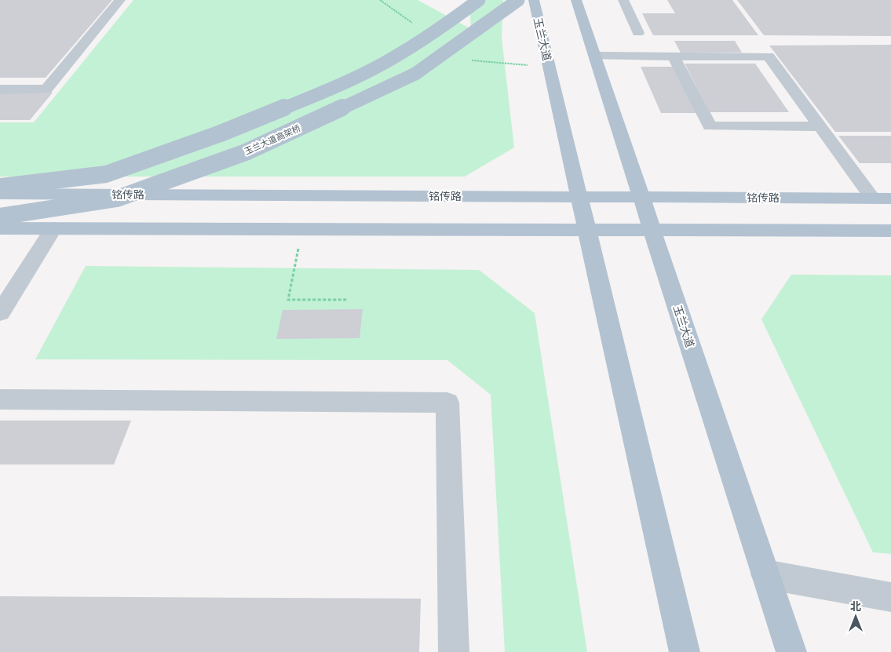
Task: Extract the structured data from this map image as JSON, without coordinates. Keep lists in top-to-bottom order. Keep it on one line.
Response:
{"streets":{"main road":["玉兰大道","玉兰大道高架桥","铭传路"]},"crossings":[["玉兰大道","铭传路"]],"north":"top"}
